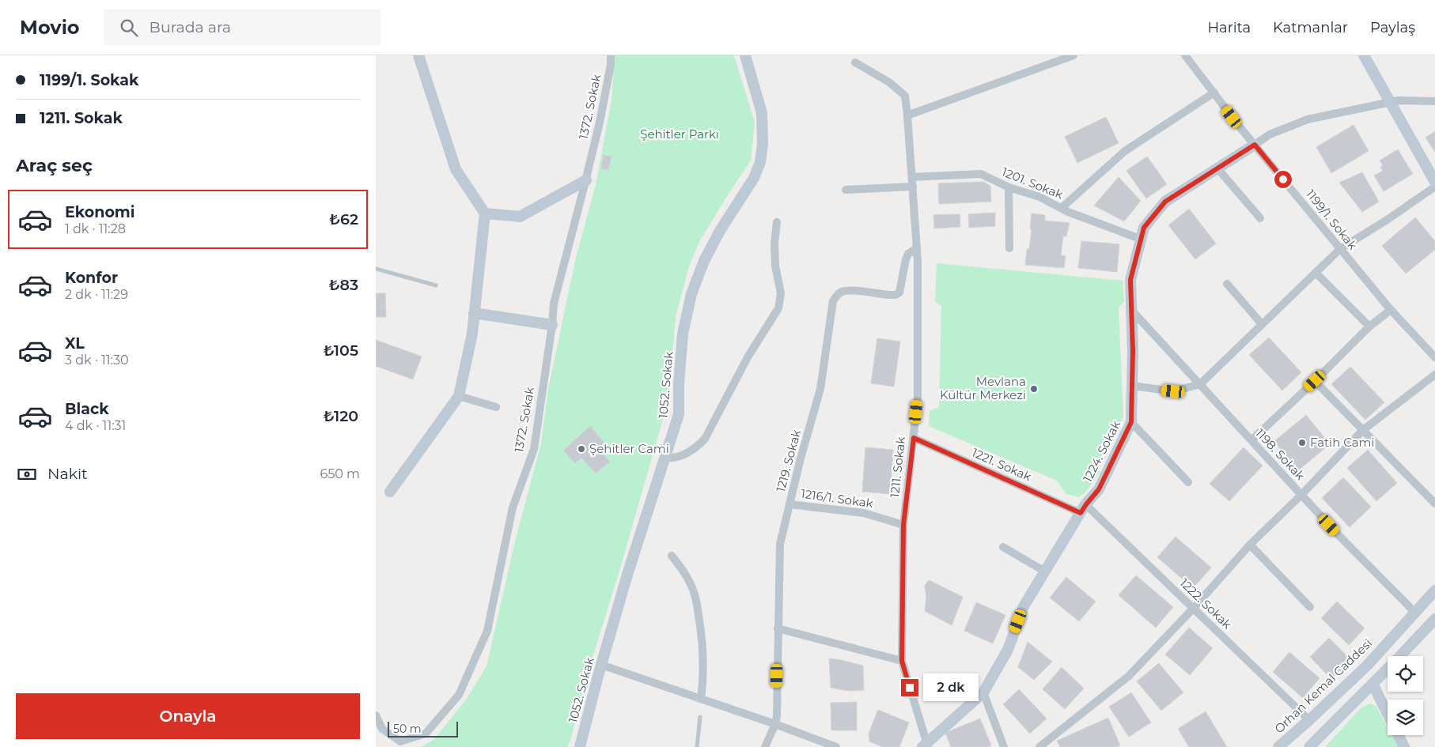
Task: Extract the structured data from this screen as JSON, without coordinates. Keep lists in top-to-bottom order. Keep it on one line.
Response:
{"streets":{"street":["1372. Sokak","1201. Sokak","1199/1. Sokak","1052. Sokak","1224. Sokak","1198. Sokak","1219. Sokak","1221. Sokak","1211. Sokak","1216/1. Sokak","1222. Sokak","Orhan Kemal Caddesi"]},"crossings":[["1201. Sokak","1224. Sokak"],["1201. Sokak","1211. Sokak"],["1199/1. Sokak","1224. Sokak"],["1224. Sokak","1198. Sokak"],["1224. Sokak","1221. Sokak"],["1224. Sokak","1211. Sokak"],["1224. Sokak","1222. Sokak"],["1198. Sokak","Orhan Kemal Caddesi"],["1219. Sokak","1211. Sokak"],["1219. Sokak","1216/1. Sokak"],["1221. Sokak","1211. Sokak"],["1221. Sokak","1222. Sokak"],["1211. Sokak","1216/1. Sokak"],["1222. Sokak","Orhan Kemal Caddesi"]],"parks":["Şehitler Parkı"],"places":["Mevlana Kültür Merkezi","Fatih Cami","Şehitler Cami"],"scale_bar":"50 m","page":{"header":"Movio","search":"Burada ara","nav":["Harita","Katmanlar","Paylaş"],"banner":["1199/1. Sokak","1211. Sokak"],"heading":"Araç seç","list":[{"name":"Ekonomi","note":"1 dk · 11:28","value":"₺62"},{"name":"Konfor","note":"2 dk · 11:29","value":"₺83"},{"name":"XL","note":"3 dk · 11:30","value":"₺105"},{"name":"Black","note":"4 dk · 11:31","value":"₺120"}],"pay":["Nakit","650 m"],"bubble":"2 dk","buttons":"Onayla","scale":"50 m"}}
